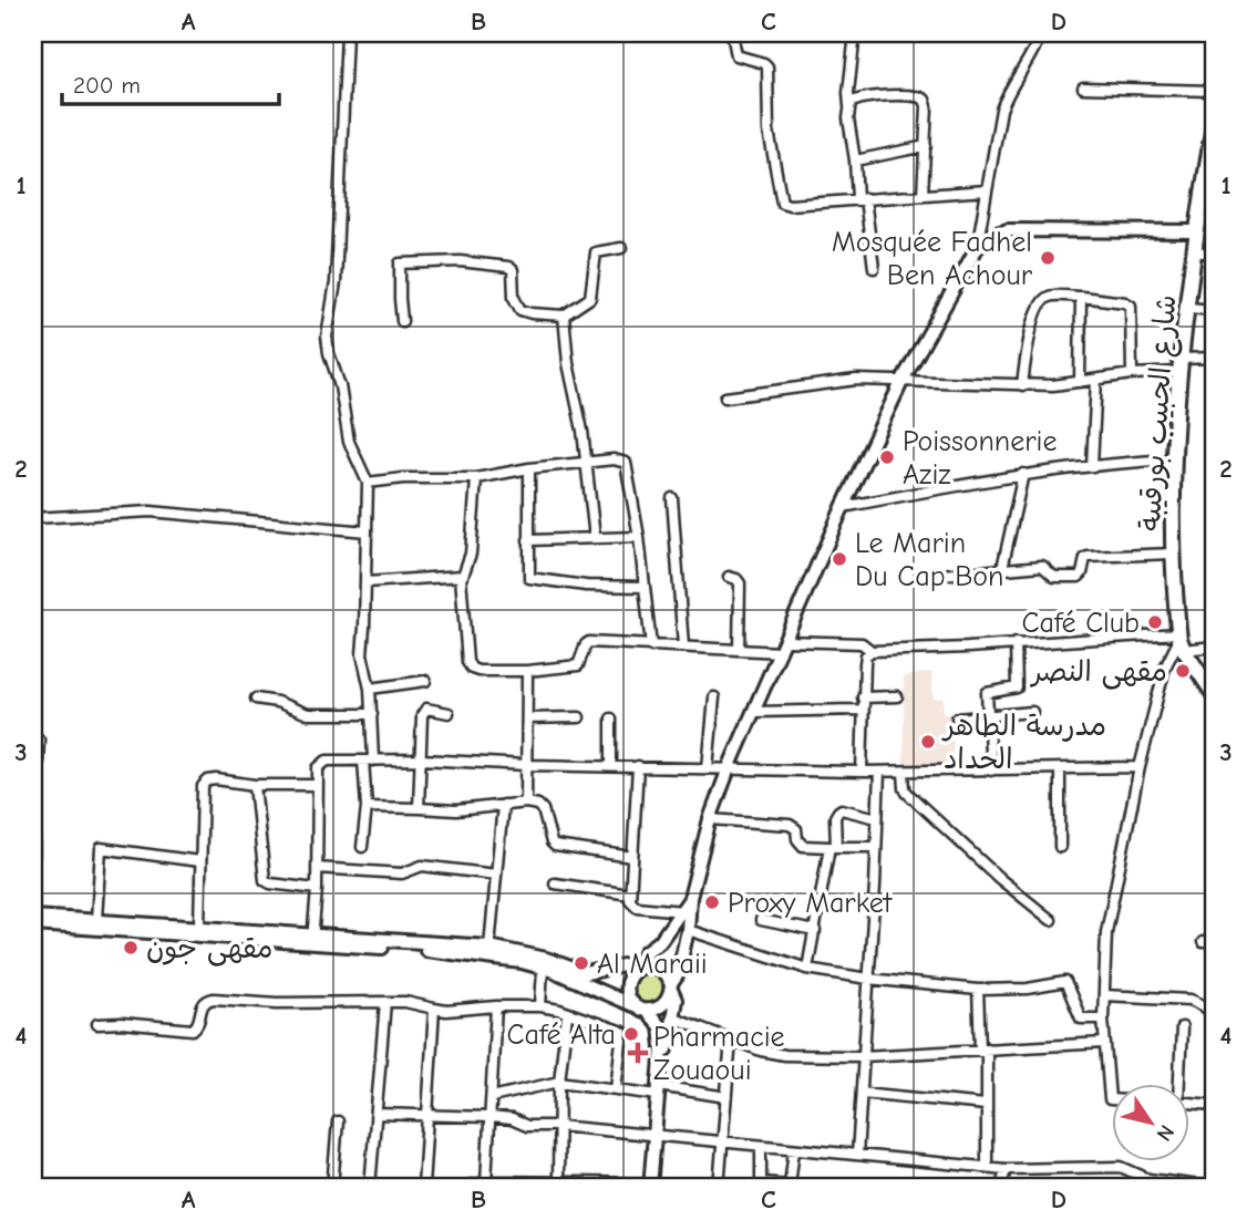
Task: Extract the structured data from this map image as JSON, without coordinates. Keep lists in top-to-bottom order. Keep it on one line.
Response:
{"streets":{"main road":["شارع الحبيب بورقيبة"]},"places":{"other":["Mosquée Fadhel Ben Achour","Poissonnerie Aziz","Le Marin Du Cap Bon","Café Club","مقهى النصر","مدرسة الطاهر الحداد","Proxy Market","مقهى جون","Al Maraii","Café Alta"],"health":["Pharmacie Zouaoui"]},"scale_bar":"200 m","north":"bottom right","grid":{"columns":["A","B","C","D"],"rows":["1","2","3","4"]}}
